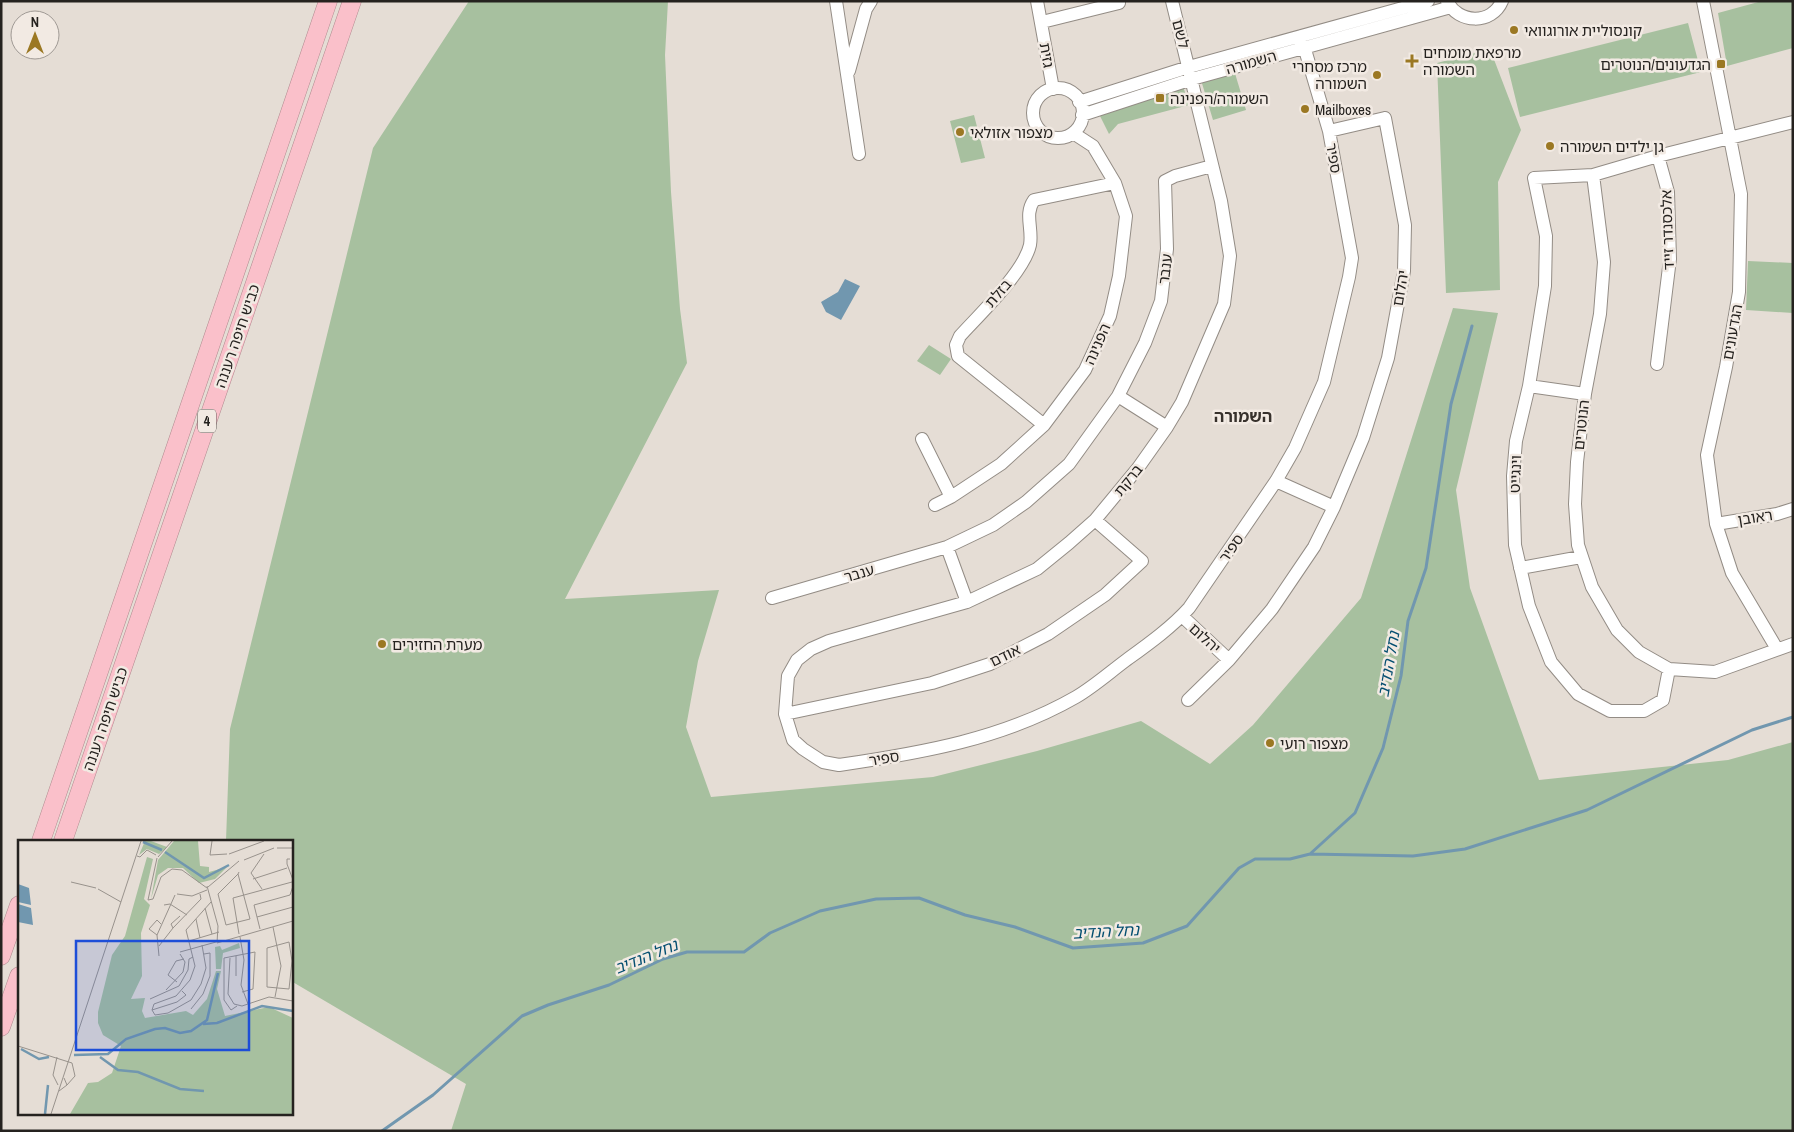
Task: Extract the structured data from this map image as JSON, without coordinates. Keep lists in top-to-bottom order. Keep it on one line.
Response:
{"streets":{"highway":["כביש חיפה רעננה","4"],"street":["לשם","גזית","השמורה","ספיר","אלכסנדר זייד","ענבר","יהלום","בזלת","הגדעונים","הפנינה","הנוטרים","וינגייט","ברקת","ראובן","אודם"]},"crossings":[["לשם","השמורה"],["לשם","ברקת"],["גזית","השמורה"],["גזית","הפנינה"],["השמורה","ספיר"],["השמורה","הפנינה"],["השמורה","ברקת"],["ספיר","יהלום"],["ספיר","ברקת"],["ספיר","אודם"],["ענבר","ברקת"],["בזלת","הפנינה"],["הגדעונים","הנוטרים"],["הגדעונים","ראובן"],["הנוטרים","וינגייט"],["ברקת","אודם"]],"districts":["השמורה"],"water":["נחל הנדיב"],"places":{"other":["קונסוליית אורוגוואי","מרכז מסחרי השמורה","Mailboxes","מצפור אזולאי","גן ילדים השמורה","מערת החזירים","מצפור רועי"],"health":["מרפאת מומחים השמורה"],"transit":["הגדעונים/הנוטרים","השמורה/הפנינה"]},"north":"top"}
